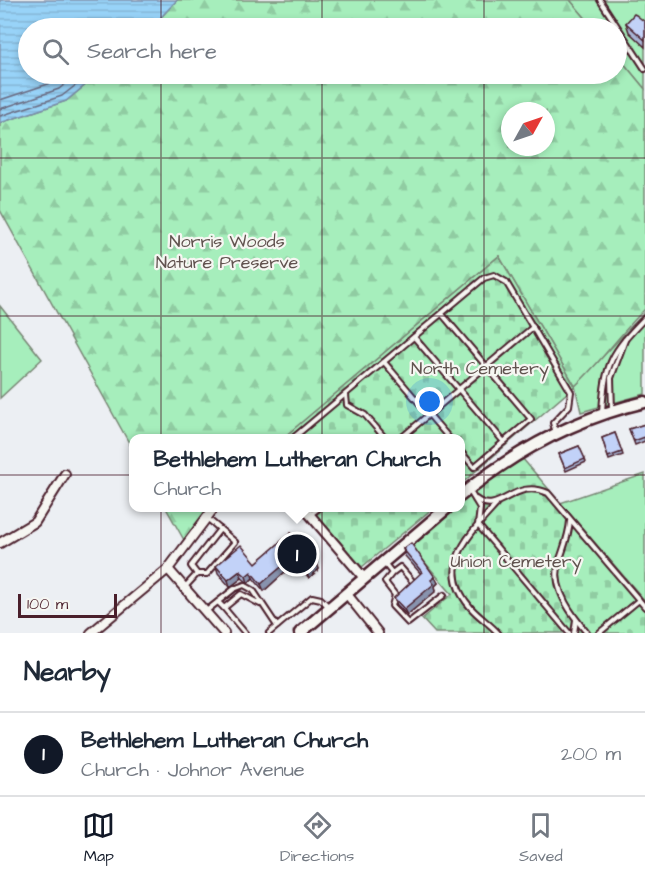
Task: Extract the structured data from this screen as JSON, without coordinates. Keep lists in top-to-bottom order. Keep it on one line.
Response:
{"parks":["Norris Woods Nature Preserve","North Cemetery","Union Cemetery"],"scale_bar":"100 m","north":"top right","page":{"search":"Search here","popup":["Bethlehem Lutheran Church","Church"],"pins":"1","scale":"100 m","heading":"Nearby","list":[{"mark":"1","name":"Bethlehem Lutheran Church","note":"Church · Johnor Avenue","value":"200 m"}],"nav":["Map","Directions","Saved"]}}
